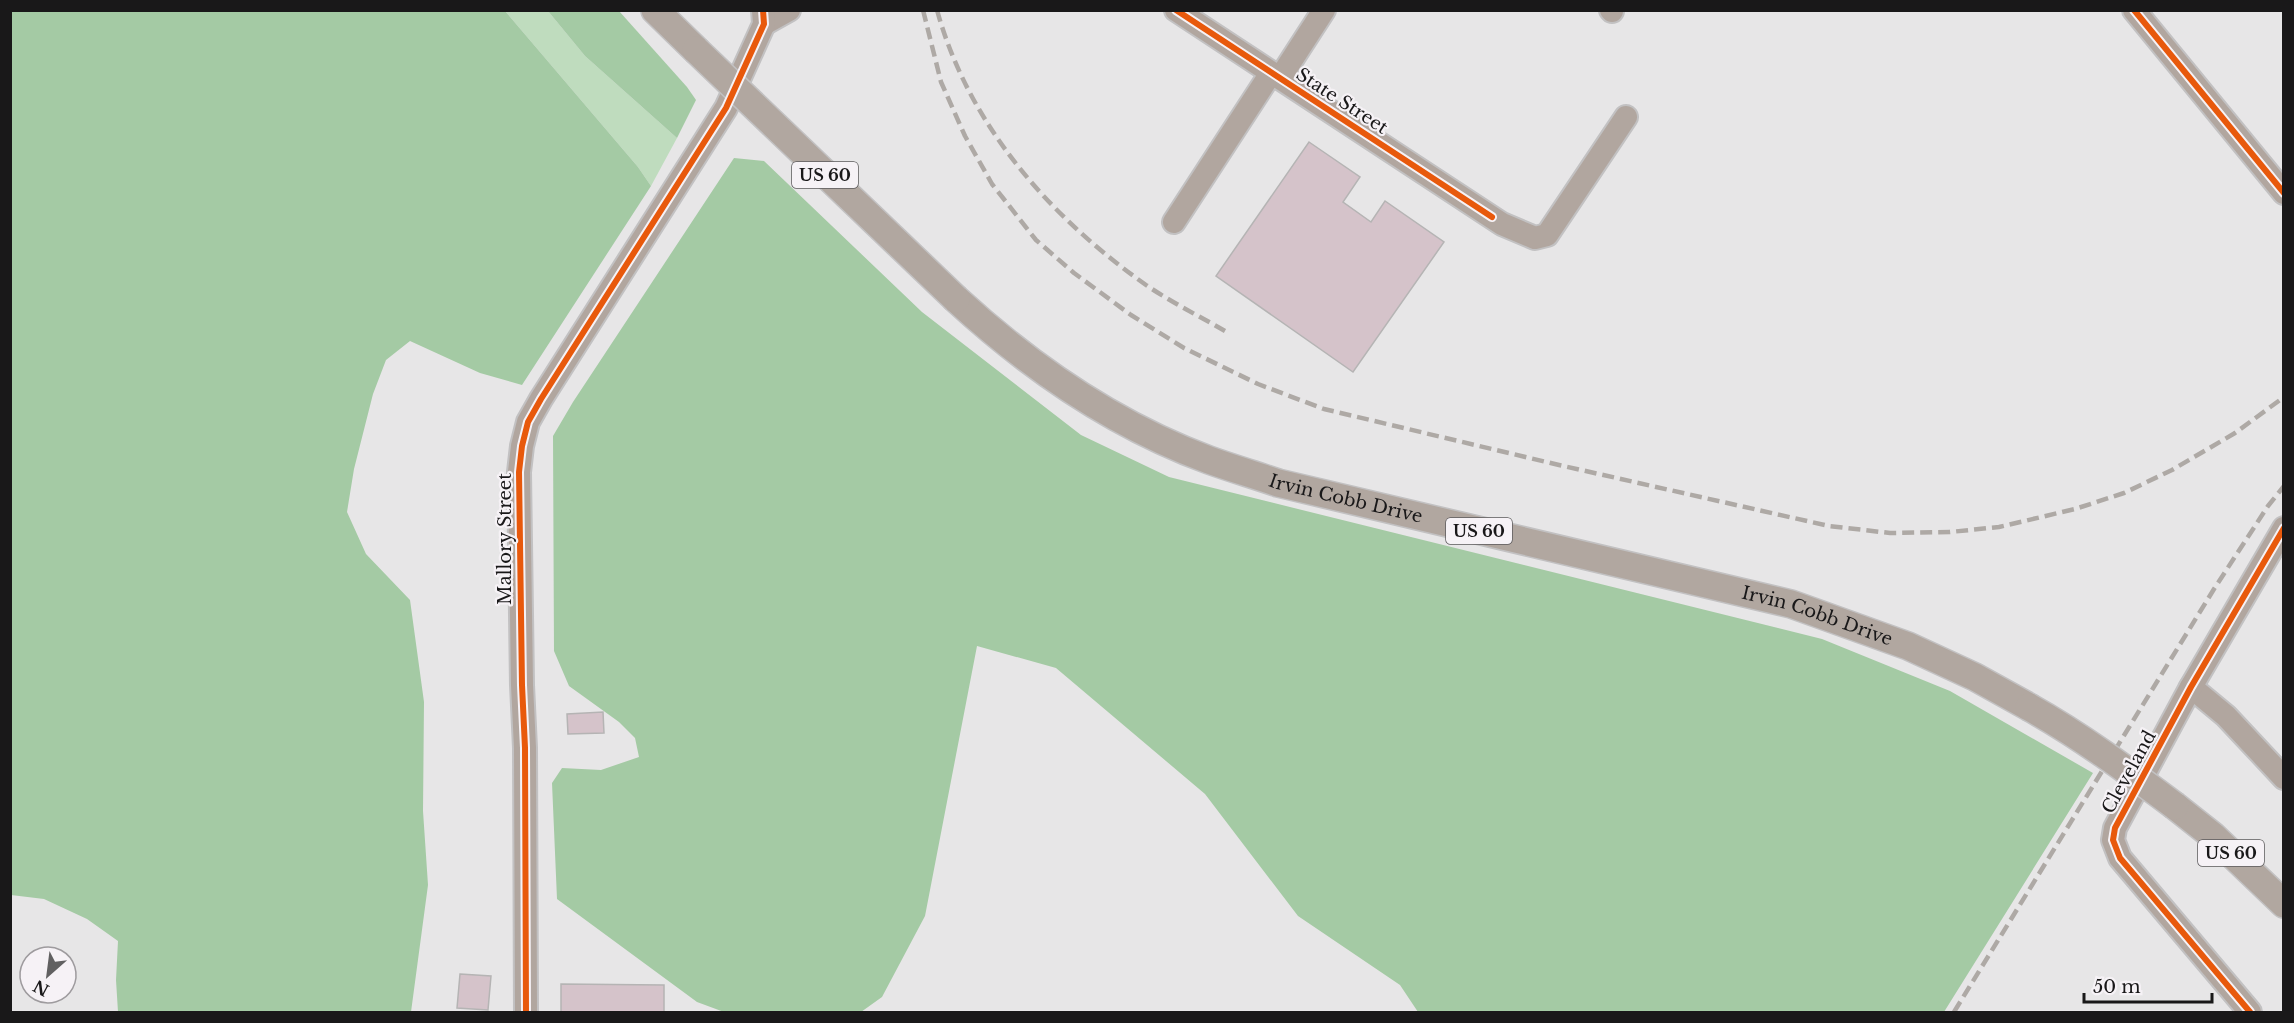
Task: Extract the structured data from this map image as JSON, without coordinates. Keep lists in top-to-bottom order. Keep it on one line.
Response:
{"streets":{"main road":["US 60","Irvin Cobb Drive"],"street":["State Street","Mallory Street","Cleveland"]},"scale_bar":"50 m","north":"bottom left"}
